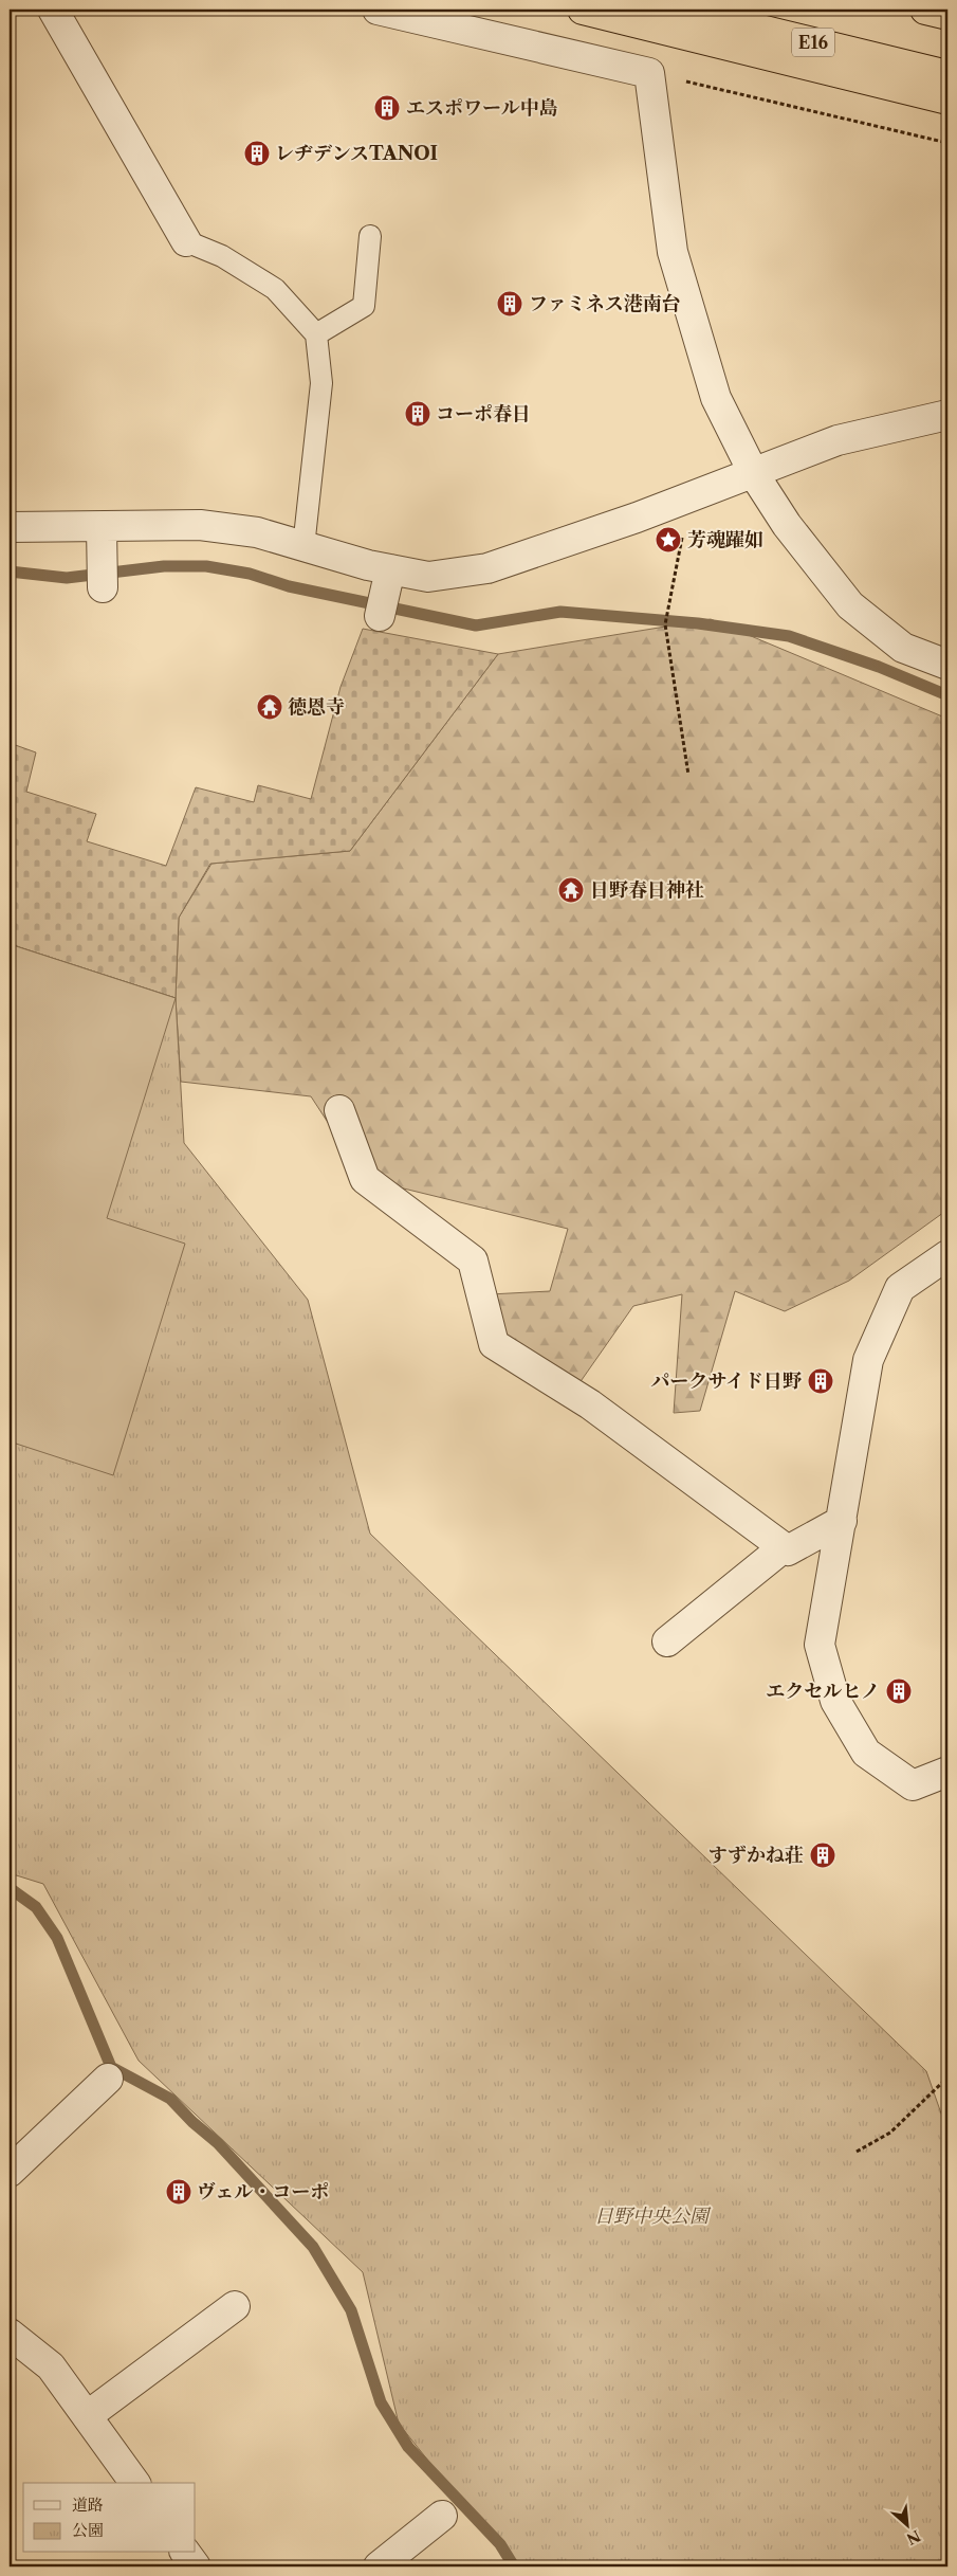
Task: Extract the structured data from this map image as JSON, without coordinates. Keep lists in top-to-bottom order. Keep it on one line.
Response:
{"streets":{"highway":["E16"]},"parks":["日野中央公園"],"places":{"building":["エスポワール中島","レヂデンスTANOI","ファミネス港南台","コーポ春日","パークサイド日野","エクセルヒノ","すずかね荘","ヴェル・コーポ"],"place":["芳魂躍如"],"temple":["徳恩寺","日野春日神社"]},"legend":["道路","公園"],"north":"bottom right"}
